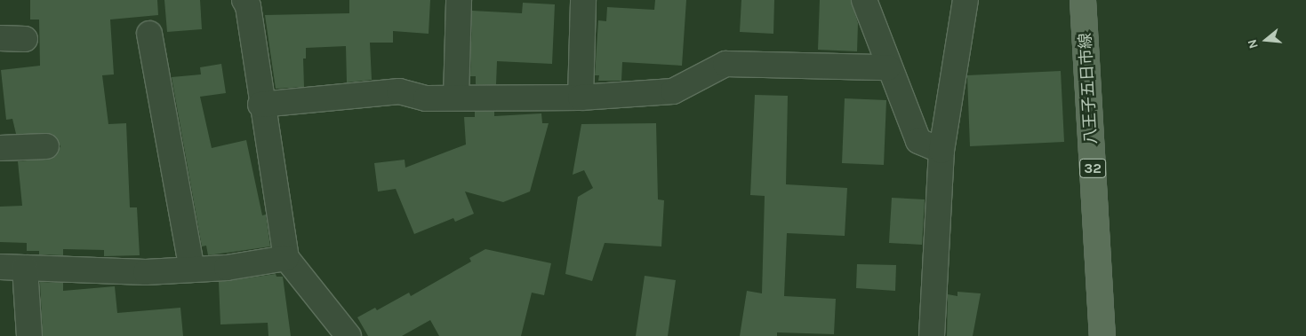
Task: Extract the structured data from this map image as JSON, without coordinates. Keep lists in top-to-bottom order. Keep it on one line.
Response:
{"streets":{"main road":["八王子五日市線","32"]},"north":"left"}
